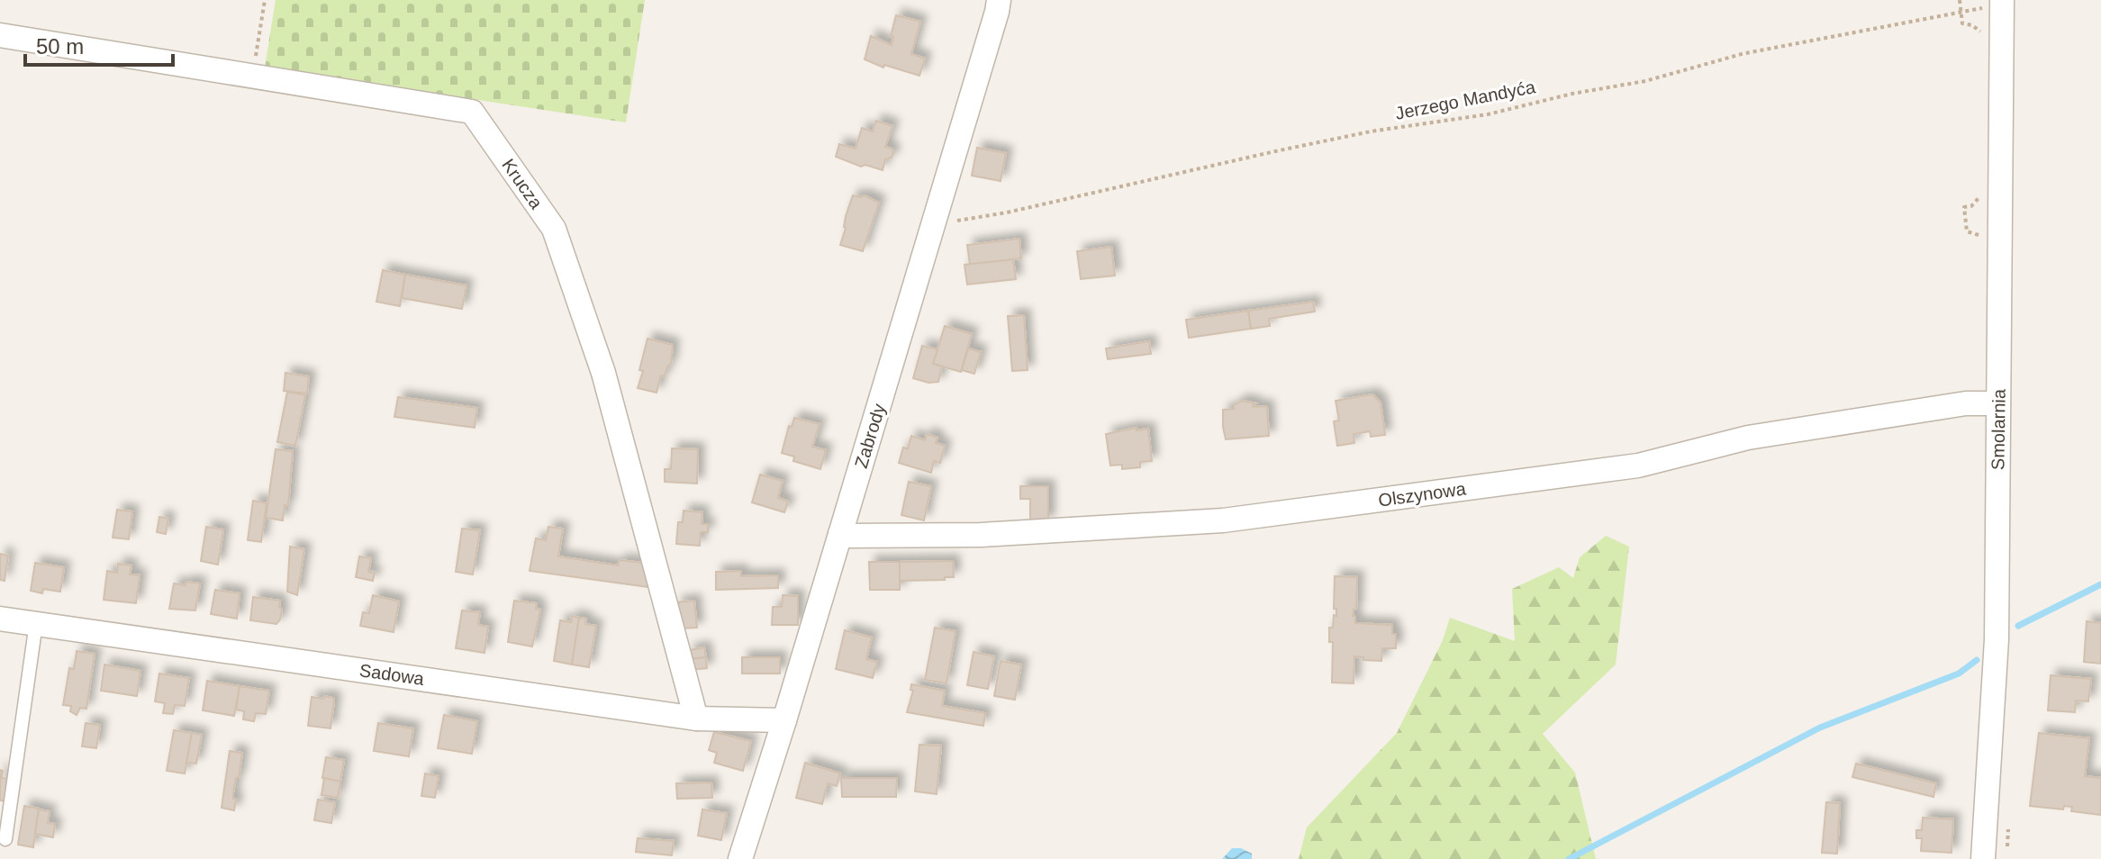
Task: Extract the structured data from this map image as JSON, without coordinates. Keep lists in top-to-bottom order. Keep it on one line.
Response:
{"streets":{"street":["Krucza","Smolarnia","Zabrody","Olszynowa","Sadowa"],"path":["Jerzego Mandyća"]},"crossings":[["Jerzego Mandyća","Smolarnia"],["Jerzego Mandyća","Zabrody"],["Krucza","Sadowa"],["Smolarnia","Olszynowa"],["Zabrody","Olszynowa"],["Zabrody","Sadowa"]],"scale_bar":"50 m"}
